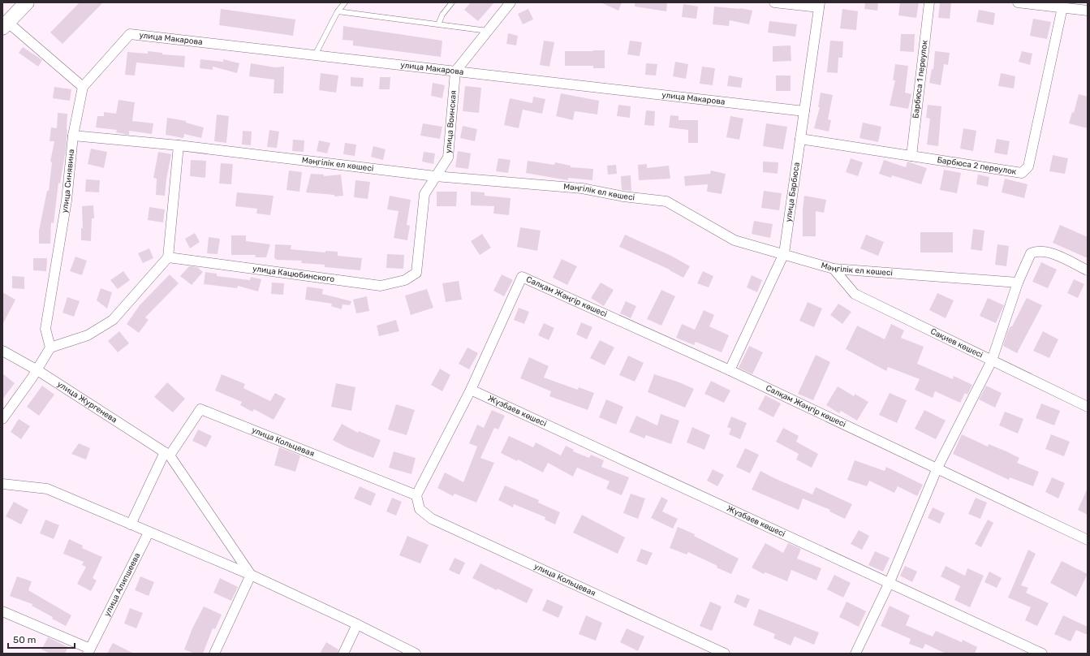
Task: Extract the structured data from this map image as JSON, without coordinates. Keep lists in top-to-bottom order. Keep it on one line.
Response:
{"streets":{"street":["улица Макарова","Барбюса 1 переулок","улица Воинская","Мәңгілік ел көшесі","Барбюса 2 переулок","улица Синявина","улица Барбюса","улица Кацюбинского","Салқам Жәңгір көшесі","Сақиев көшесі","улица Жургенева","Жүзбаев көшесі","улица Кольцевая","улица Алипшеева"]},"crossings":[["улица Макарова","улица Воинская"],["улица Макарова","улица Синявина"],["улица Макарова","улица Барбюса"],["Барбюса 1 переулок","Барбюса 2 переулок"],["улица Воинская","Мәңгілік ел көшесі"],["улица Воинская","улица Кацюбинского"],["Мәңгілік ел көшесі","улица Синявина"],["Мәңгілік ел көшесі","улица Барбюса"],["Мәңгілік ел көшесі","Сақиев көшесі"],["Барбюса 2 переулок","улица Барбюса"],["улица Барбюса","Салқам Жәңгір көшесі"],["Салқам Жәңгір көшесі","Жүзбаев көшесі"],["улица Жургенева","улица Кольцевая"]],"scale_bar":"50 m"}
